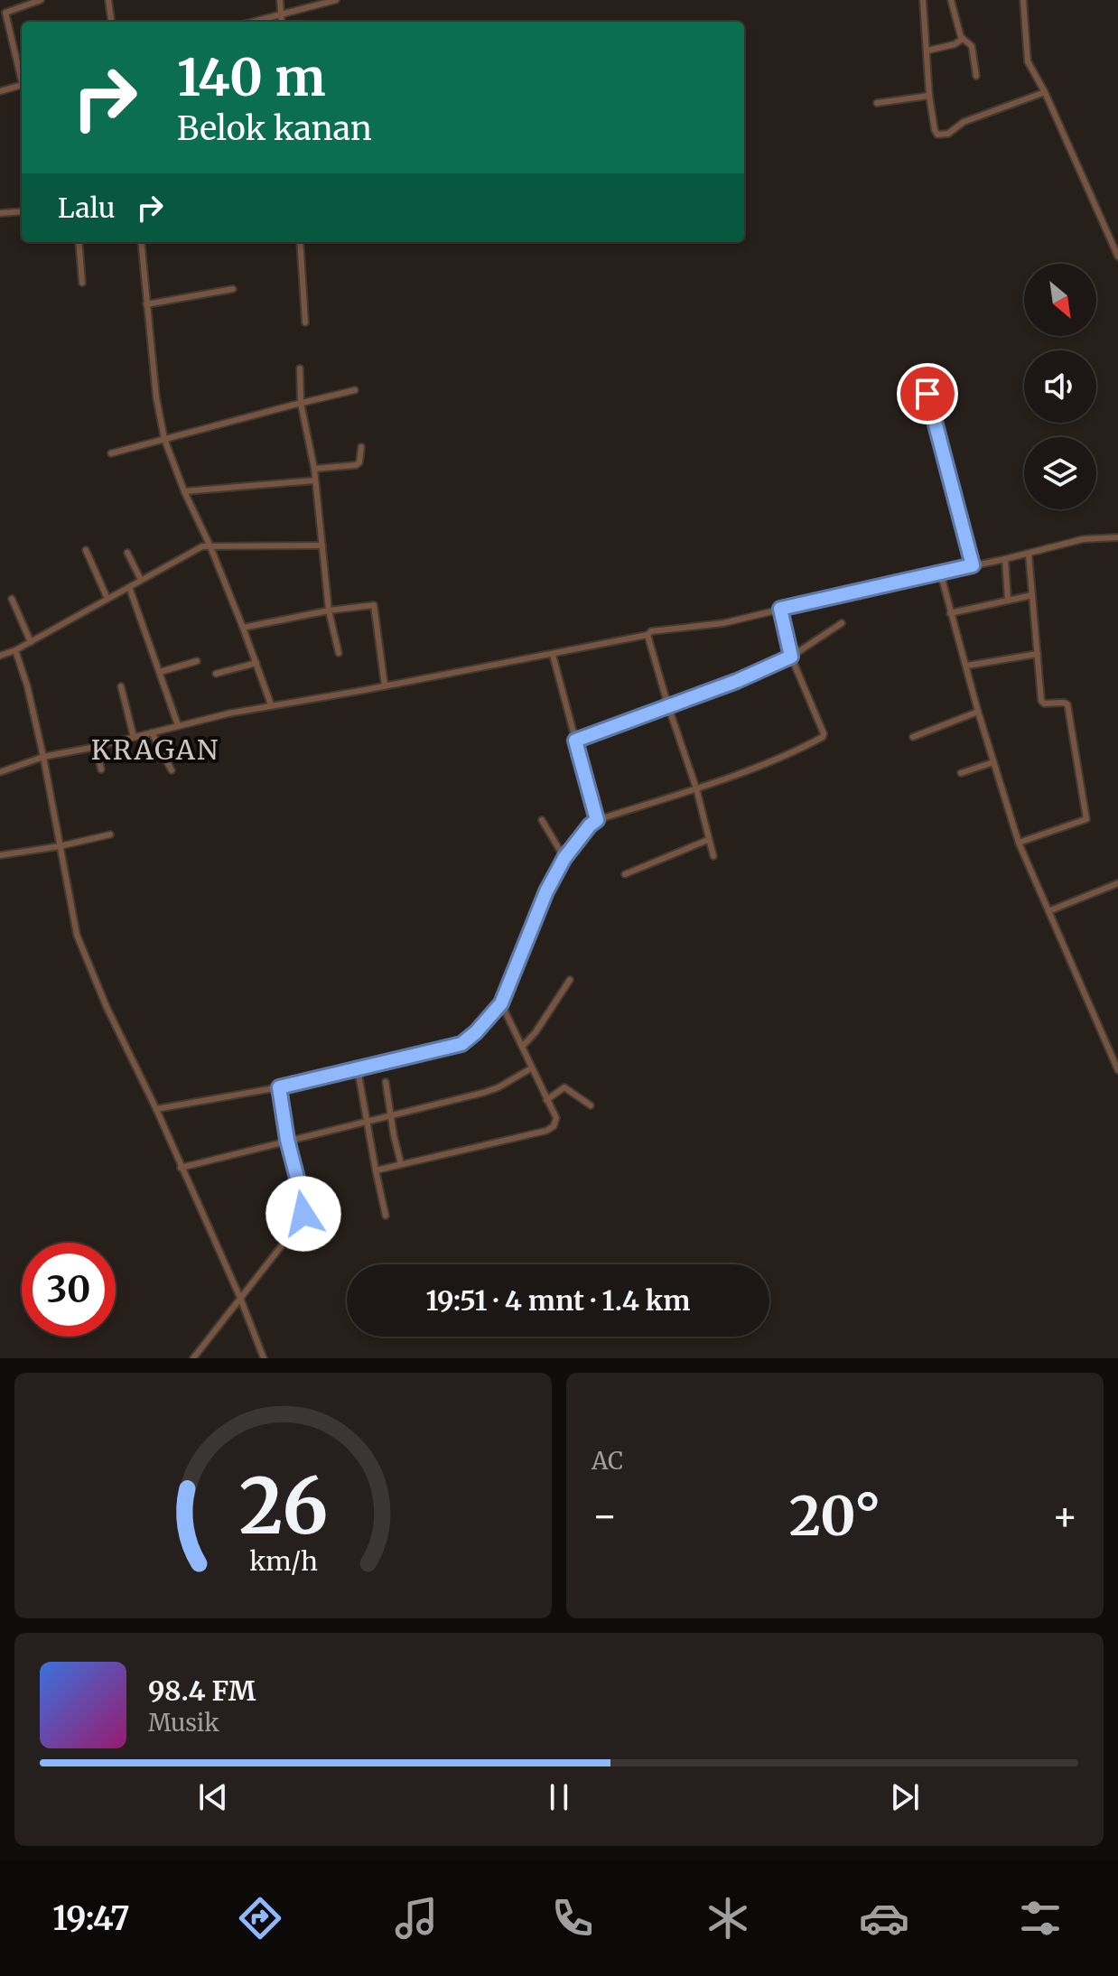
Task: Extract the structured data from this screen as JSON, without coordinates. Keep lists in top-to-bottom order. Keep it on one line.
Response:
{"districts":["KRAGAN"],"north":"bottom right","page":{"turn":["140 m","Belok kanan"],"then":"Lalu","limit":"30","trip":"19:51 · 4 mnt · 1.4 km","tile":"AC","heat":["−","20°","+"],"song":["98.4 FM","Musik"],"tabs":"19:47","gauge":["26","km/h"]}}
